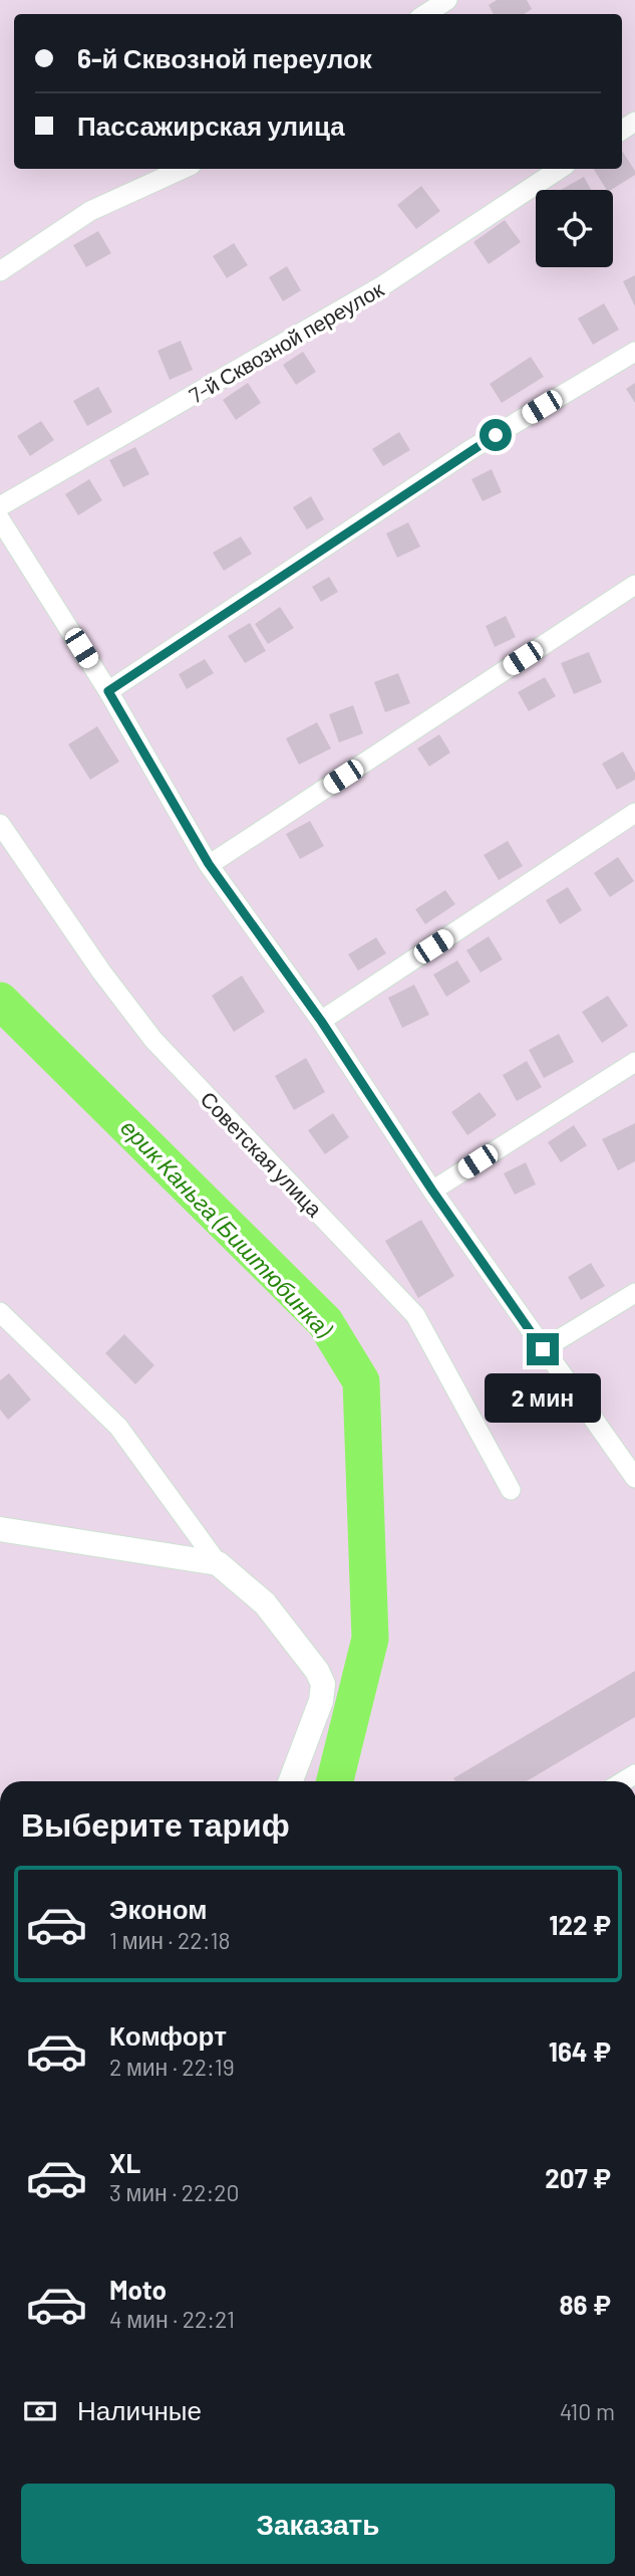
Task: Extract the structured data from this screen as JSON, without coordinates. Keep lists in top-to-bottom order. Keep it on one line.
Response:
{"streets":{"street":["7-й Сквозной переулок","Советская улица"]},"water":["ерик Каньга (Биштюбинка)"],"page":{"banner":["6-й Сквозной переулок","Пассажирская улица"],"bubble":"2 мин","heading":"Выберите тариф","list":[{"name":"Эконом","note":"1 мин · 22:18","value":"122 ₽"},{"name":"Комфорт","note":"2 мин · 22:19","value":"164 ₽"},{"name":"XL","note":"3 мин · 22:20","value":"207 ₽"},{"name":"Moto","note":"4 мин · 22:21","value":"86 ₽"}],"pay":["Наличные","410 m"],"buttons":"Заказать"}}
